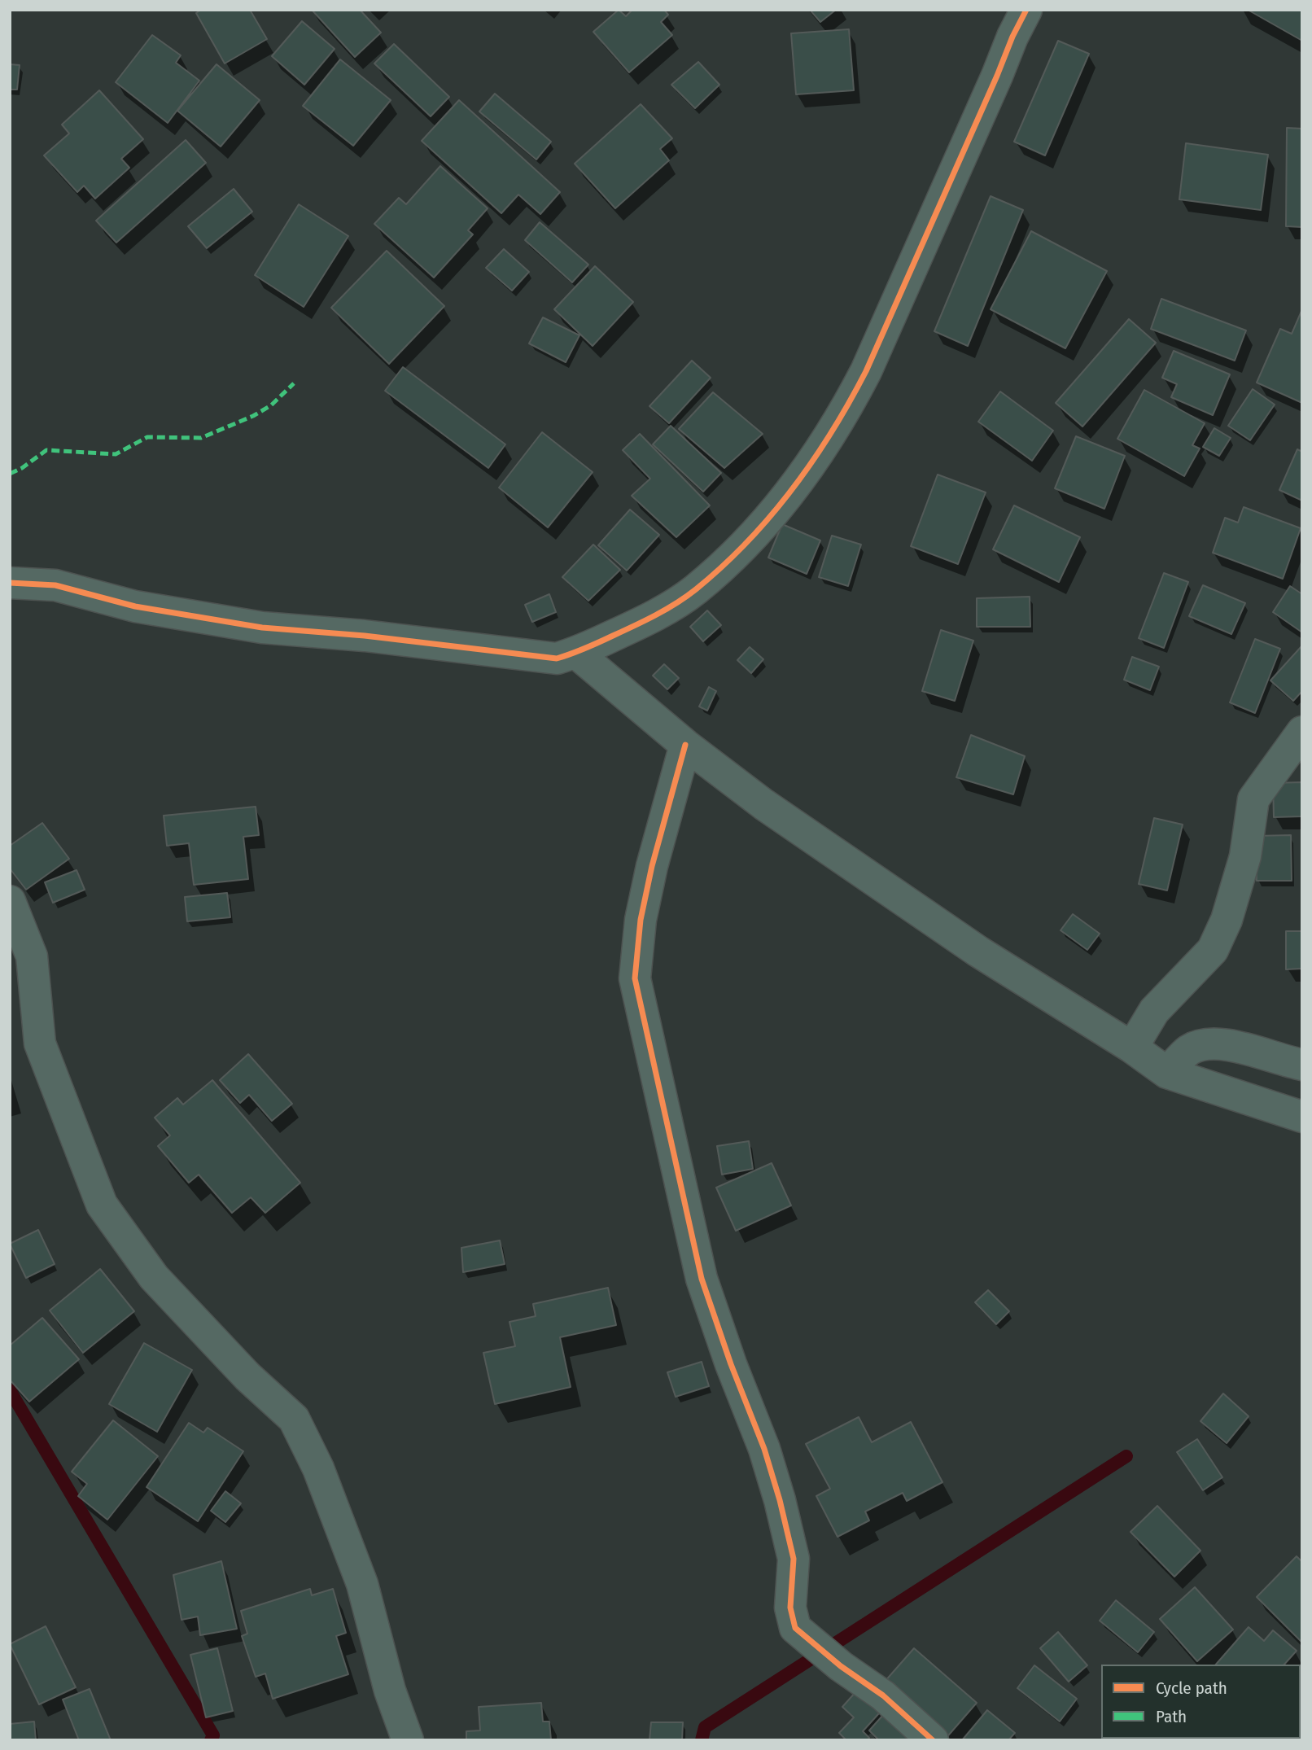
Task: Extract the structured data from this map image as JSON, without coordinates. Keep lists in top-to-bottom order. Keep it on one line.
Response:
{"legend":["Cycle path","Path"]}
